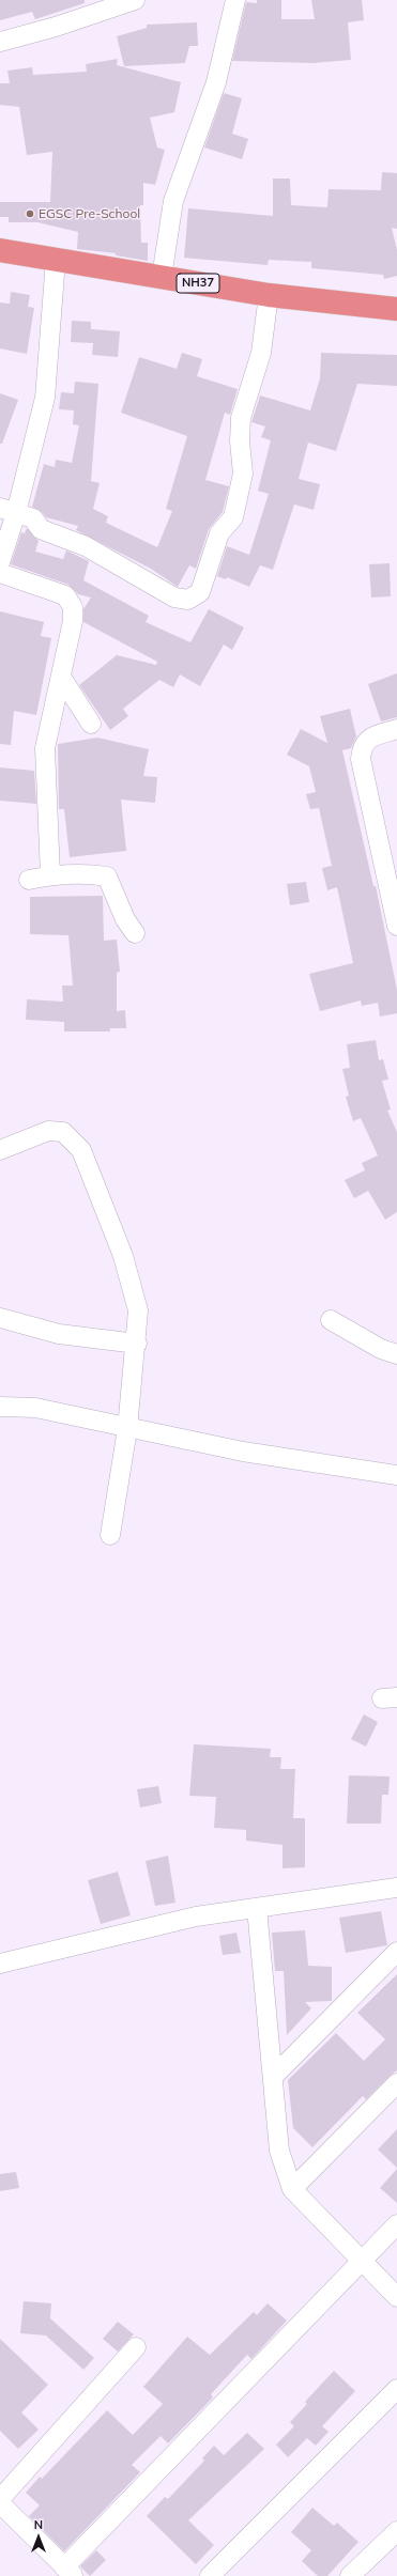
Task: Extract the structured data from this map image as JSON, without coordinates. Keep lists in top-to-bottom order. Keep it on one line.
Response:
{"streets":{"highway":["NH37"]},"places":["EGSC Pre-School"],"north":"top"}
